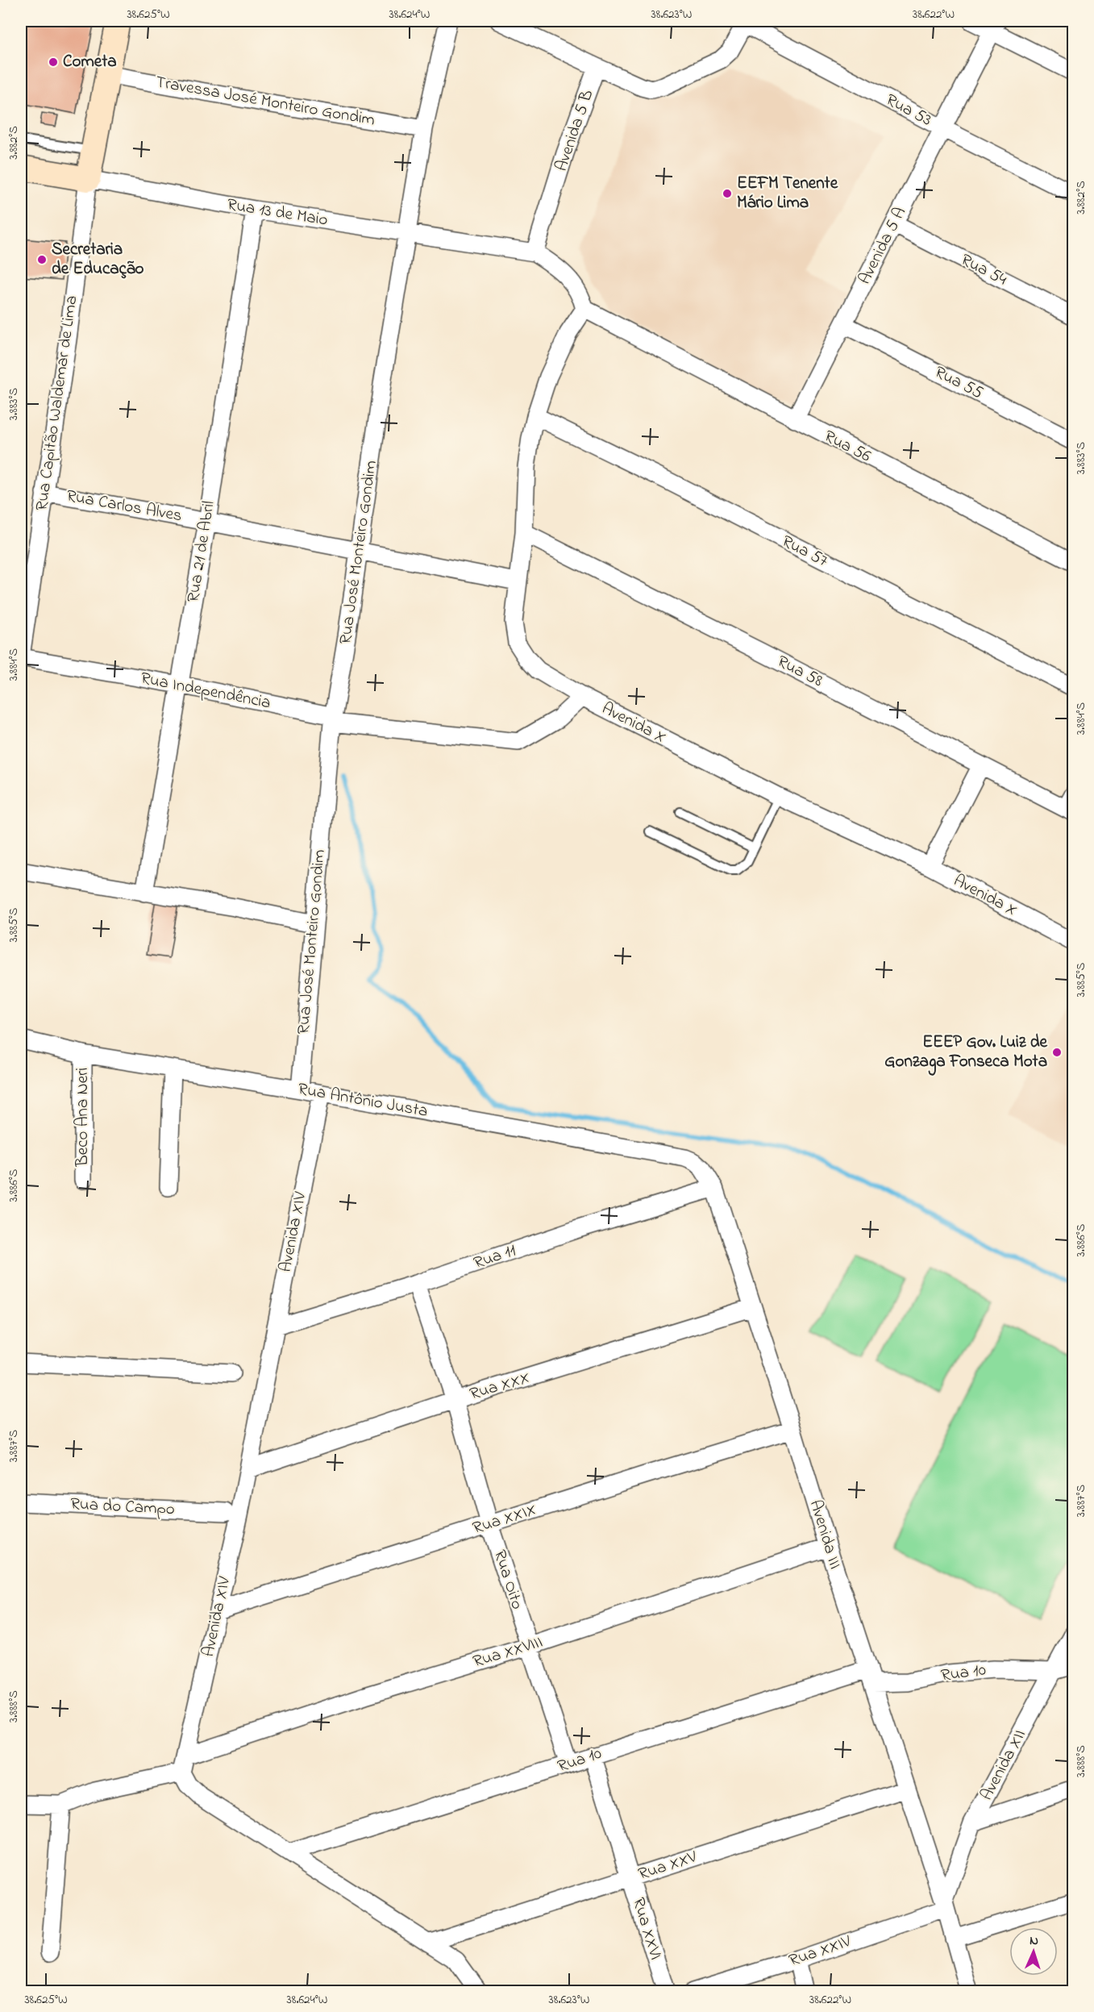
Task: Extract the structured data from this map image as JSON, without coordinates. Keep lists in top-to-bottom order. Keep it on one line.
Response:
{"streets":{"street":["Travessa José Monteiro Gondim","Rua 53","Avenida 5 B","Rua 13 de Maio","Avenida 5 A","Rua 54","Rua 55","Rua Capitão Waldemar de Lima","Rua 56","Rua Carlos Alves","Rua 21 de Abril","Rua 57","Rua José Monteiro Gondim","Rua 58","Rua Independência","Avenida X","Rua Antônio Justa","Beco Ana Neri","Avenida XIV","Rua 11","Rua XXX","Rua do Campo","Rua XXIX","Avenida III","Rua Oito","Rua XXVIII","Rua 10","Avenida XII","Rua XXV","Rua XXVI","Rua XXIV"]},"crossings":[["Travessa José Monteiro Gondim","Rua José Monteiro Gondim"],["Rua 53","Avenida 5 B"],["Rua 53","Avenida 5 A"],["Avenida 5 B","Rua 13 de Maio"],["Rua 13 de Maio","Rua Capitão Waldemar de Lima"],["Rua 13 de Maio","Rua 21 de Abril"],["Rua 13 de Maio","Rua José Monteiro Gondim"],["Avenida 5 A","Rua 54"],["Avenida 5 A","Rua 55"],["Avenida 5 A","Rua 56"],["Rua Capitão Waldemar de Lima","Rua Carlos Alves"],["Rua Capitão Waldemar de Lima","Rua Independência"],["Rua 56","Avenida X"],["Rua Carlos Alves","Rua 21 de Abril"],["Rua Carlos Alves","Rua José Monteiro Gondim"],["Rua Carlos Alves","Avenida X"],["Rua 21 de Abril","Rua Independência"],["Rua 57","Avenida X"],["Rua José Monteiro Gondim","Rua Independência"],["Rua José Monteiro Gondim","Rua Antônio Justa"],["Rua 58","Avenida X"],["Rua Independência","Avenida X"],["Rua Antônio Justa","Beco Ana Neri"],["Rua Antônio Justa","Avenida XIV"],["Rua Antônio Justa","Avenida III"],["Avenida XIV","Rua 11"],["Avenida XIV","Rua XXX"],["Avenida XIV","Rua XXIX"],["Avenida XIV","Rua XXVIII"],["Rua 11","Avenida III"],["Rua 11","Rua Oito"],["Rua XXX","Avenida III"],["Rua XXX","Rua Oito"],["Rua XXIX","Avenida III"],["Rua XXIX","Rua Oito"],["Avenida III","Rua XXVIII"],["Avenida III","Rua 10"],["Avenida III","Avenida XII"],["Avenida III","Rua XXV"],["Avenida III","Rua XXIV"],["Rua Oito","Rua XXVIII"],["Rua Oito","Rua 10"],["Rua 10","Avenida XII"],["Rua 10","Rua XXVI"],["Avenida XII","Rua XXIV"],["Rua XXV","Rua XXVI"]],"places":["Cometa","EEFM Tenente Mário Lima","Secretaria de Educação","EEEP Gov. Luiz de Gonzaga Fonseca Mota"],"north":"top","coordinates":["38.625°W","38.624°W","38.623°W","38.622°W","3.882°S","3.883°S","3.884°S","3.885°S","3.886°S","3.887°S","3.888°S"]}
